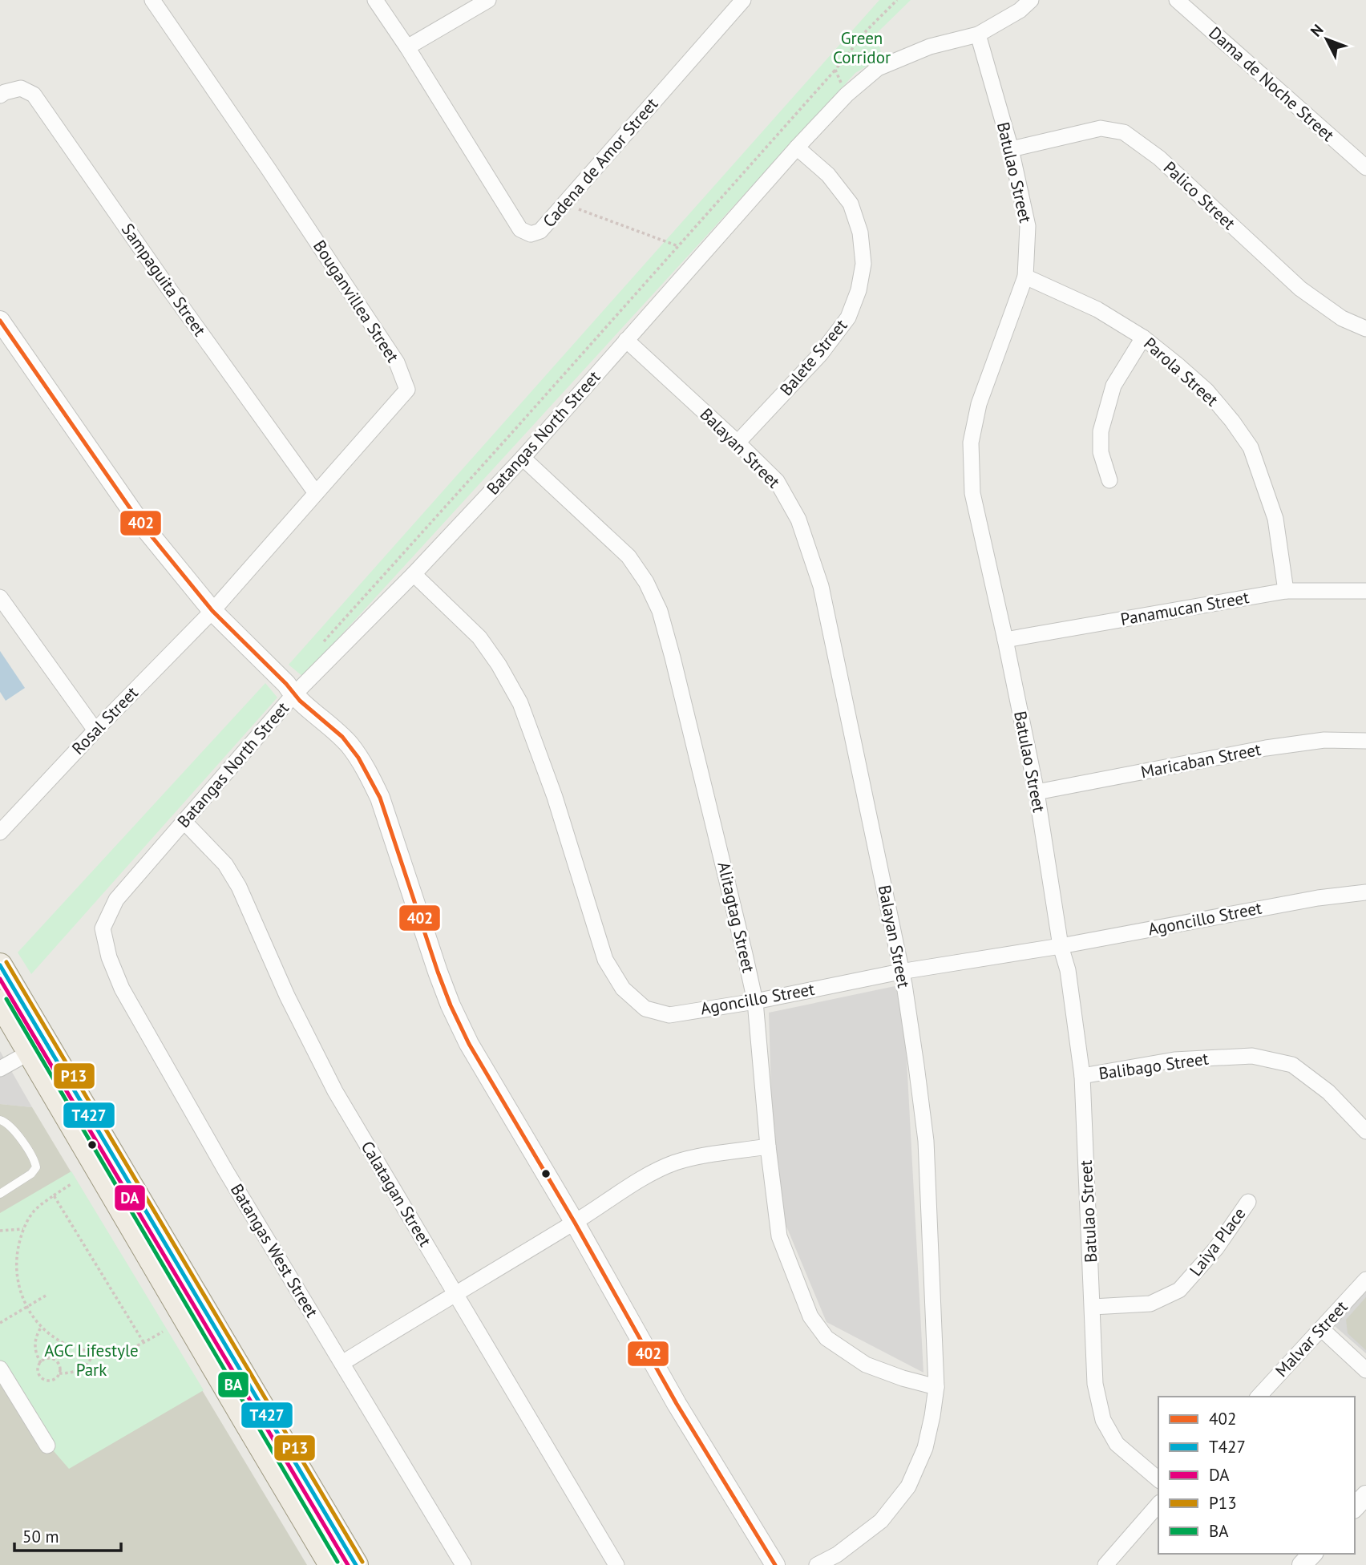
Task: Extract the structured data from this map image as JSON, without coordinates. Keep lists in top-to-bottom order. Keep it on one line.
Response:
{"streets":{"street":["Dama de Noche Street","Cadena de Amor Street","Batulao Street","Palico Street","Sampaguita Street","Bouganvillea Street","Balete Street","Parola Street","Batangas North Street","Balayan Street","Panamucan Street","Rosal Street","Maricaban Street","Alitagtag Street","Agoncillo Street","Balibago Street","Calatagan Street","Laiya Place","Batangas West Street","Malvar Street"]},"crossings":[["Batulao Street","Palico Street"],["Batulao Street","Parola Street"],["Batulao Street","Batangas North Street"],["Batulao Street","Panamucan Street"],["Batulao Street","Maricaban Street"],["Batulao Street","Agoncillo Street"],["Batulao Street","Balibago Street"],["Batulao Street","Laiya Place"],["Sampaguita Street","Bouganvillea Street"],["Bouganvillea Street","Rosal Street"],["Balete Street","Batangas North Street"],["Balete Street","Balayan Street"],["Parola Street","Panamucan Street"],["Batangas North Street","Balayan Street"],["Batangas North Street","Alitagtag Street"],["Batangas North Street","Agoncillo Street"],["Batangas North Street","Calatagan Street"],["Batangas North Street","Batangas West Street"],["Balayan Street","Alitagtag Street"],["Balayan Street","Agoncillo Street"],["Alitagtag Street","Agoncillo Street"]],"parks":["Green Corridor","AGC Lifestyle Park"],"lines":["transit line 402","transit line P13","transit line T427","transit line DA","transit line BA"],"legend":["402","T427","DA","P13","BA"],"scale_bar":"50 m","north":"top left"}
